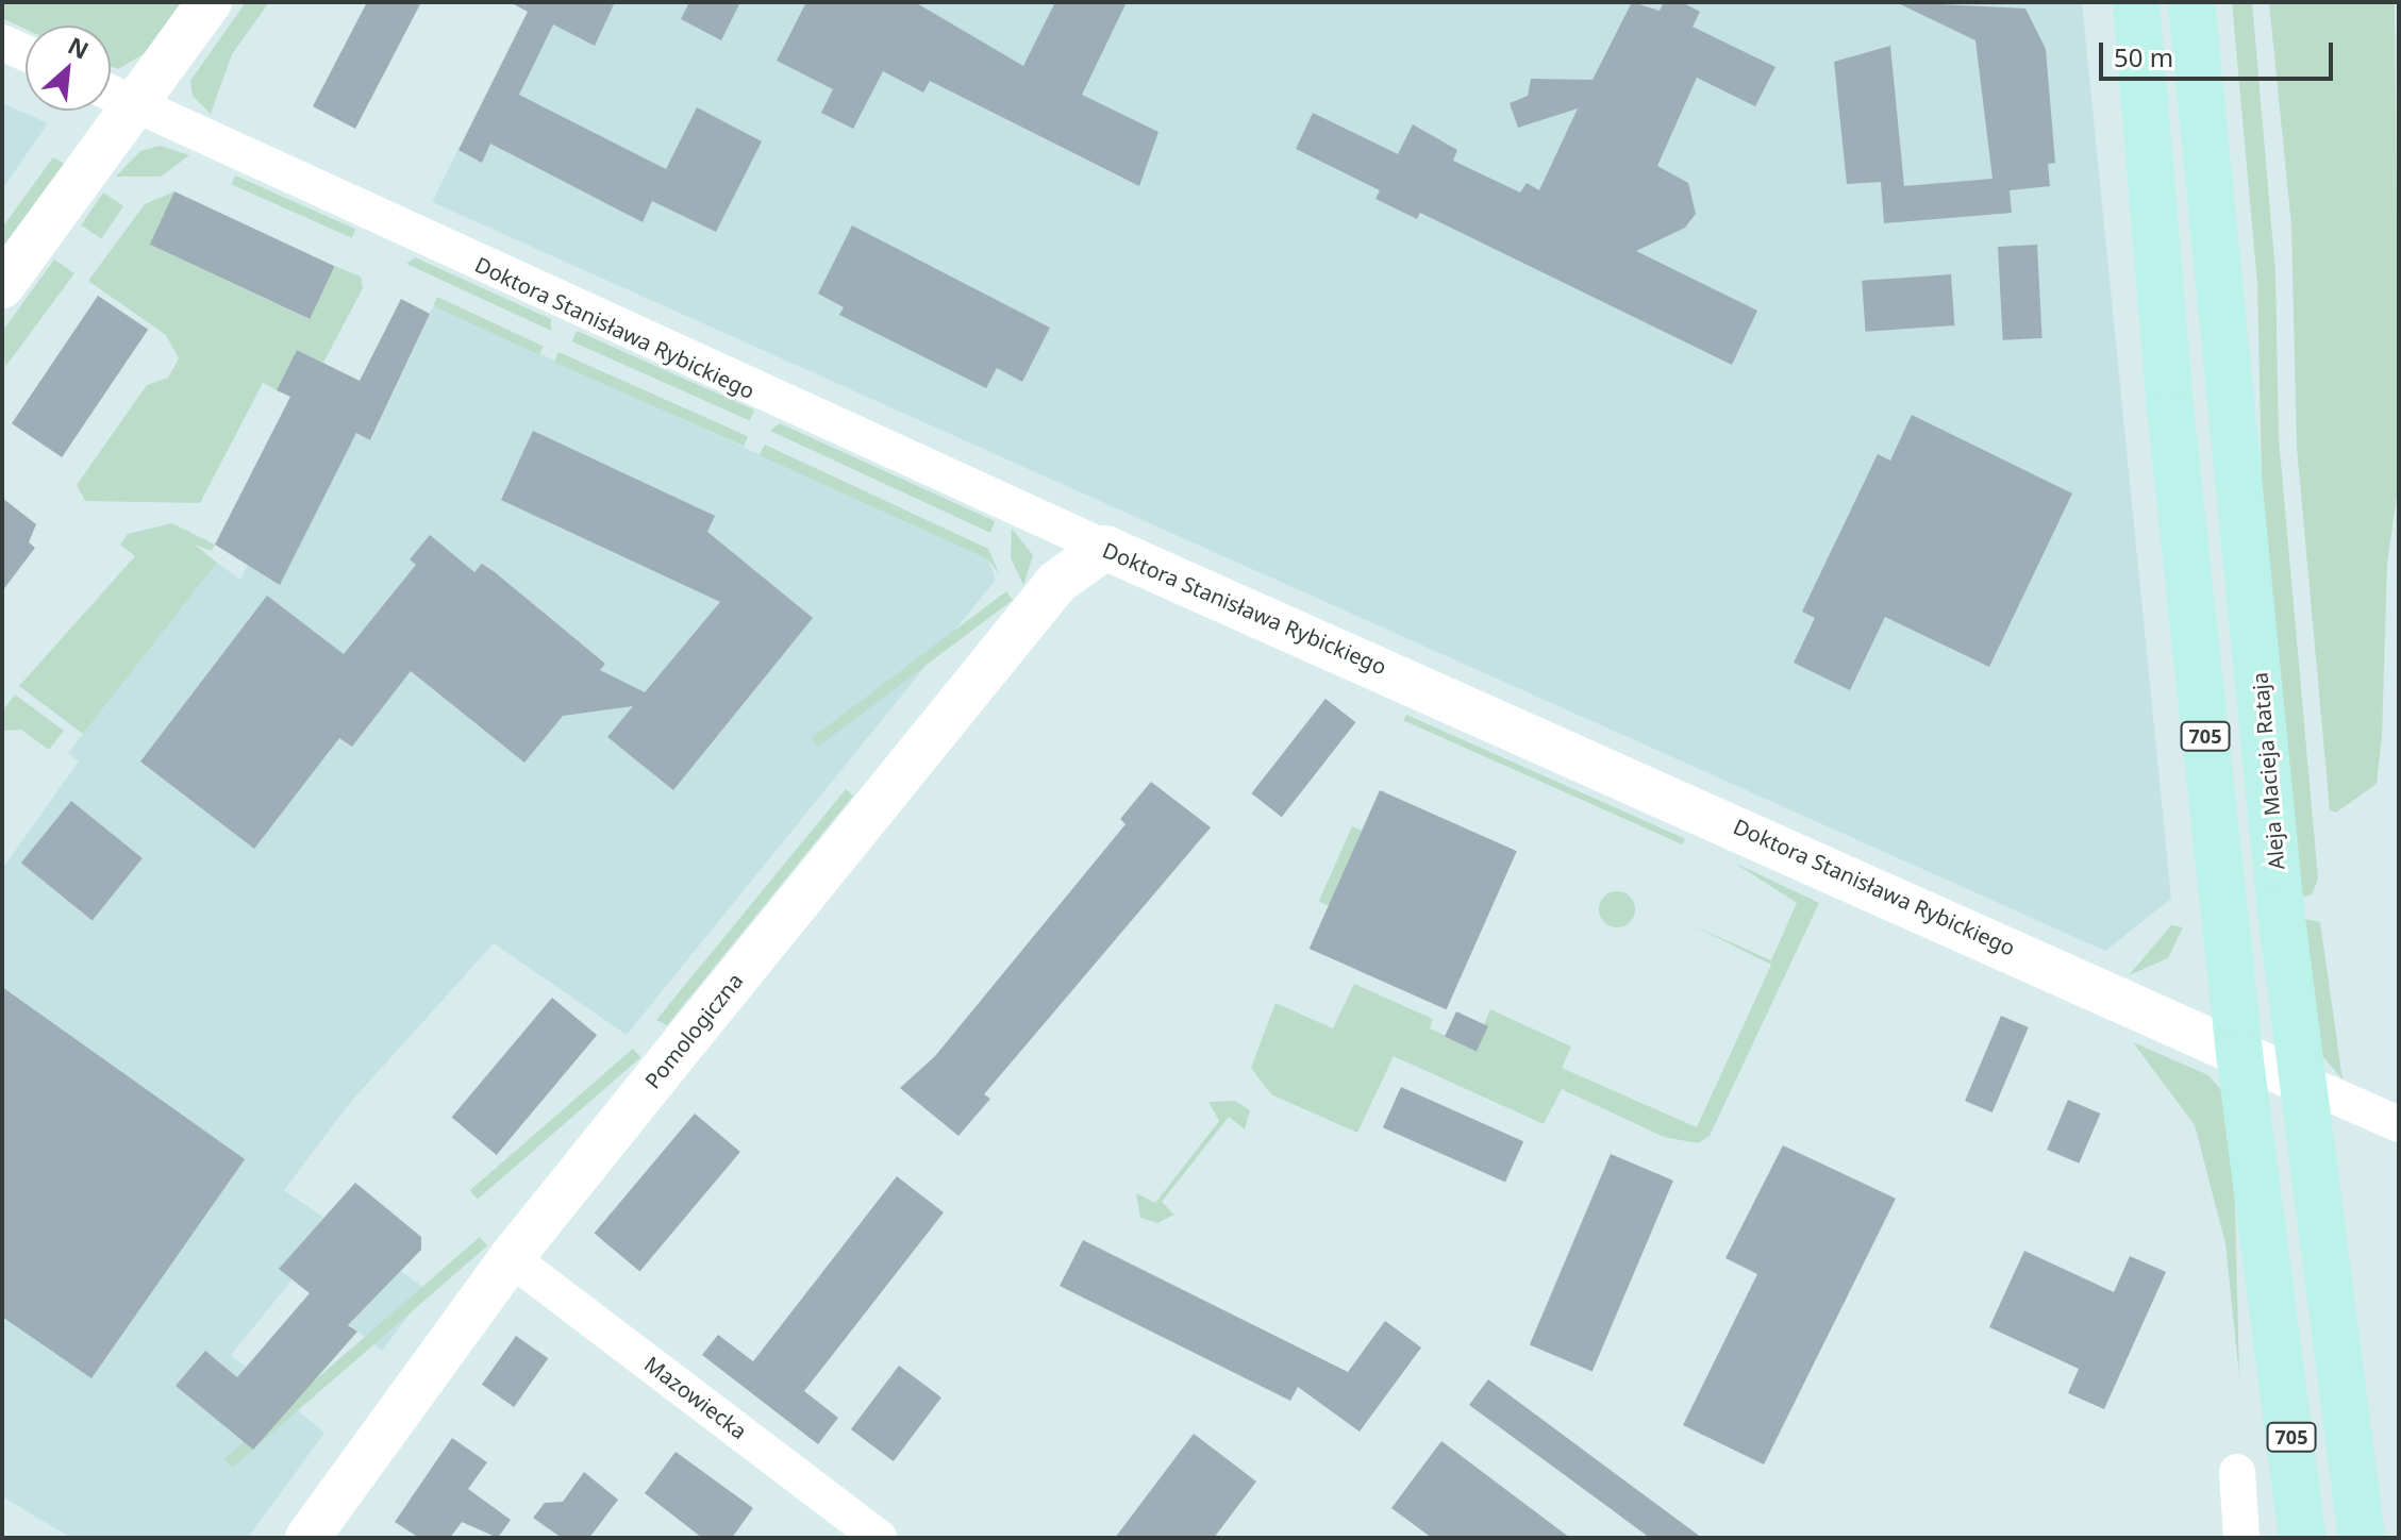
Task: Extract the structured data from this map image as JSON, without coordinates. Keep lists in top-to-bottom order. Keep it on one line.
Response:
{"streets":{"main road":["705","Aleja Macieja Rataja"],"street":["Doktora Stanisława Rybickiego","Pomologiczna","Mazowiecka"]},"crossings":[["Doktora Stanisława Rybickiego","705"],["Doktora Stanisława Rybickiego","Aleja Macieja Rataja"],["Doktora Stanisława Rybickiego","Pomologiczna"],["Pomologiczna","Mazowiecka"]],"scale_bar":"50 m","north":"top right"}
